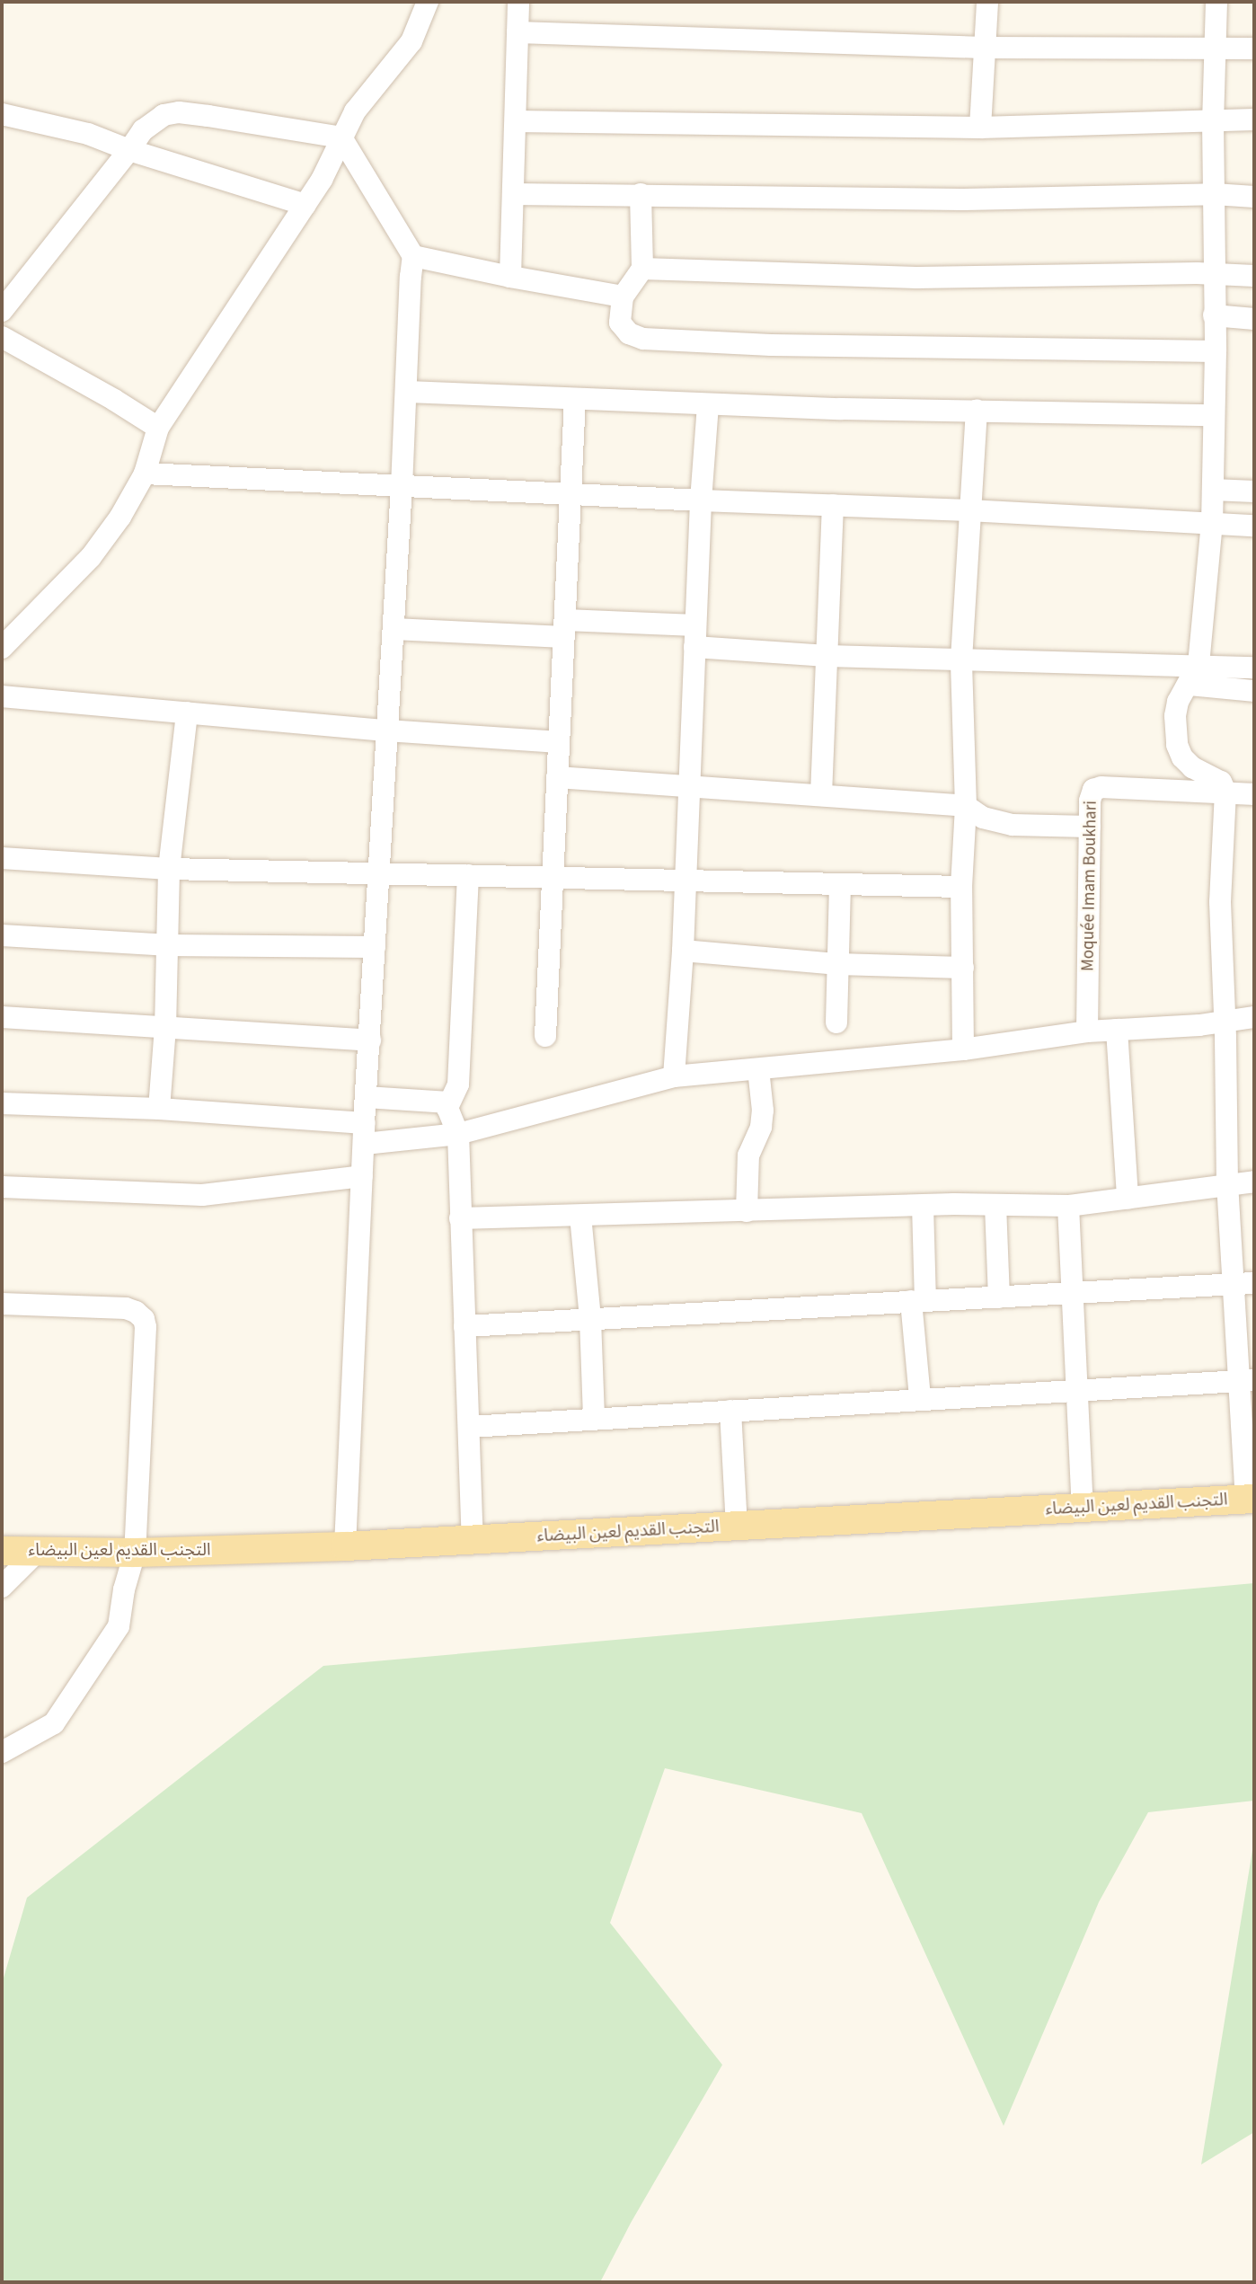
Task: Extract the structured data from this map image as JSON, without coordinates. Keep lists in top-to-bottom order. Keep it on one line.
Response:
{"streets":{"main road":["التجنب القديم لعين البيضاء"],"street":["Moquée Imam Boukhari"]}}
